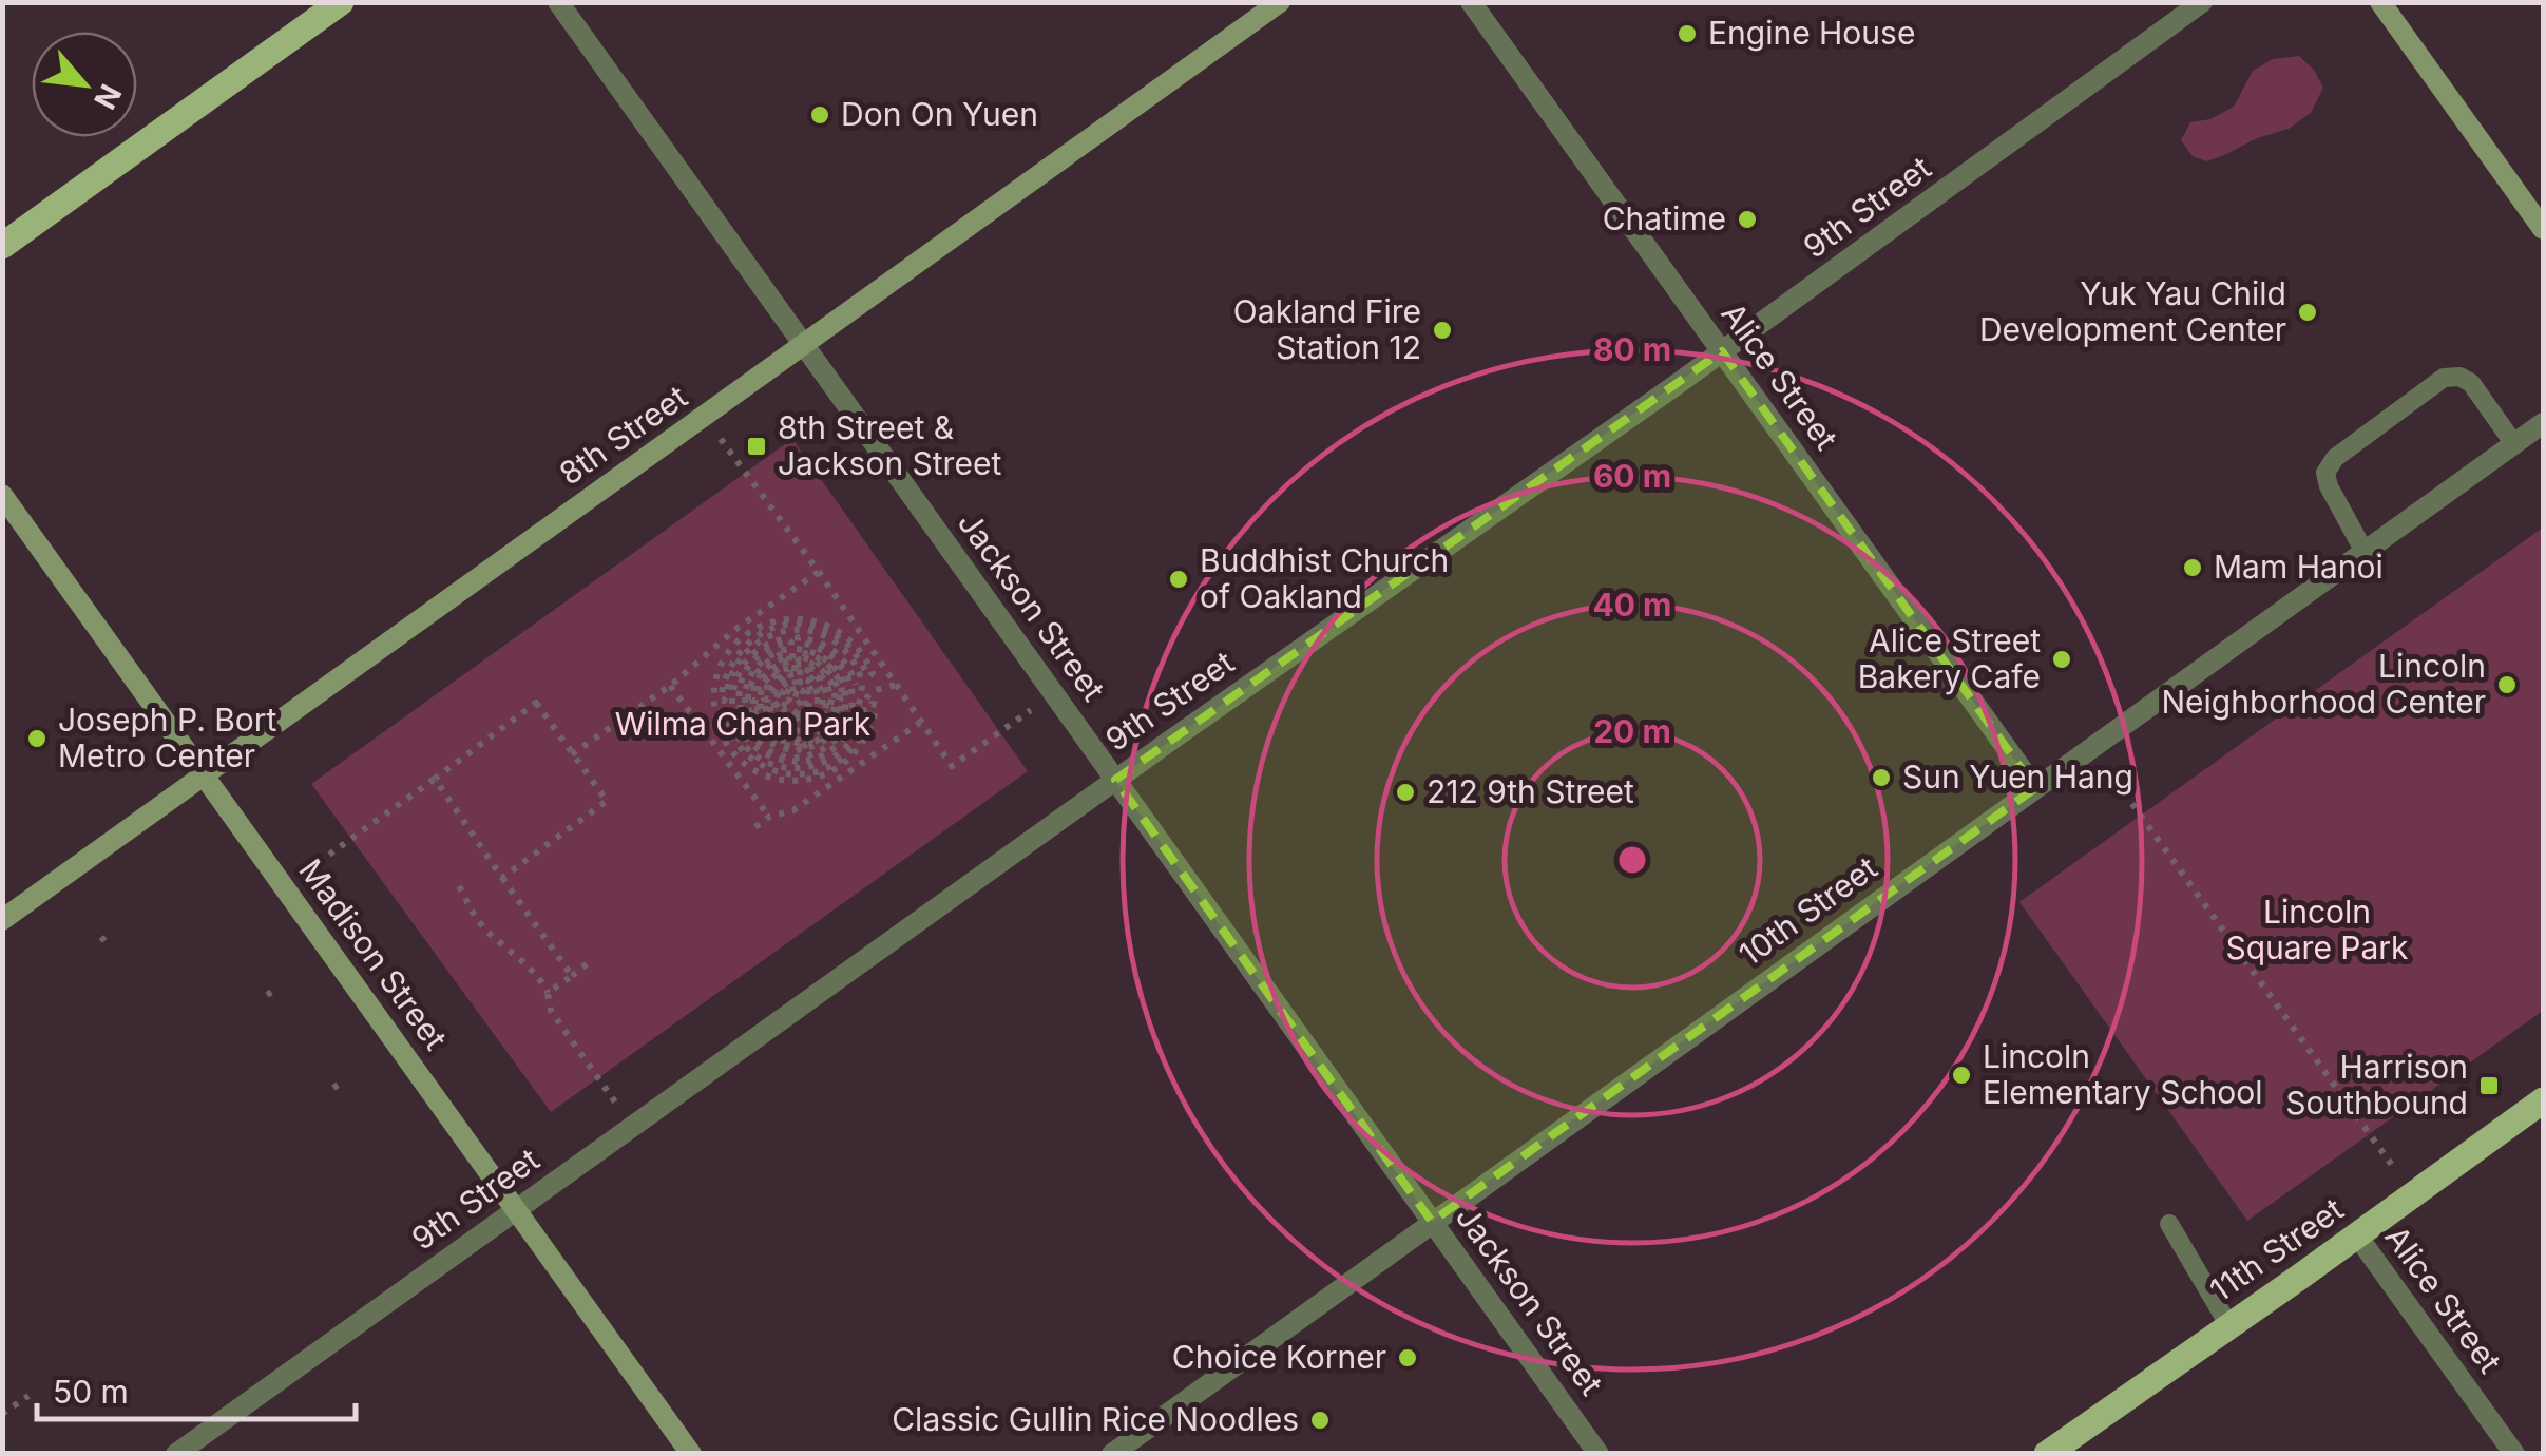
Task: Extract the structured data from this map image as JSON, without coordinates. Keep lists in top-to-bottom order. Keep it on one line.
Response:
{"streets":{"main road":["8th Street","Madison Street","11th Street"],"street":["9th Street","Alice Street","Jackson Street","10th Street"]},"crossings":[["9th Street","Alice Street"],["9th Street","Jackson Street"],["9th Street","Madison Street"],["Alice Street","10th Street"],["Alice Street","11th Street"],["8th Street","Jackson Street"],["8th Street","Madison Street"],["Jackson Street","10th Street"]],"parks":["Wilma Chan Park","Lincoln Square Park"],"places":{"other":["Engine House","Don On Yuen","Chatime","Yuk Yau Child Development Center","Oakland Fire Station 12","Mam Hanoi","Buddhist Church of Oakland","Alice Street Bakery Cafe","Lincoln Neighborhood Center","Joseph P. Bort Metro Center","Sun Yuen Hang","212 9th Street","Lincoln Elementary School","Choice Korner","Classic Gullin Rice Noodles"],"transit":["8th Street & Jackson Street","Harrison Southbound"]},"scale_bar":"50 m","north":"bottom right","rings":["80 m","60 m","40 m","20 m"]}
